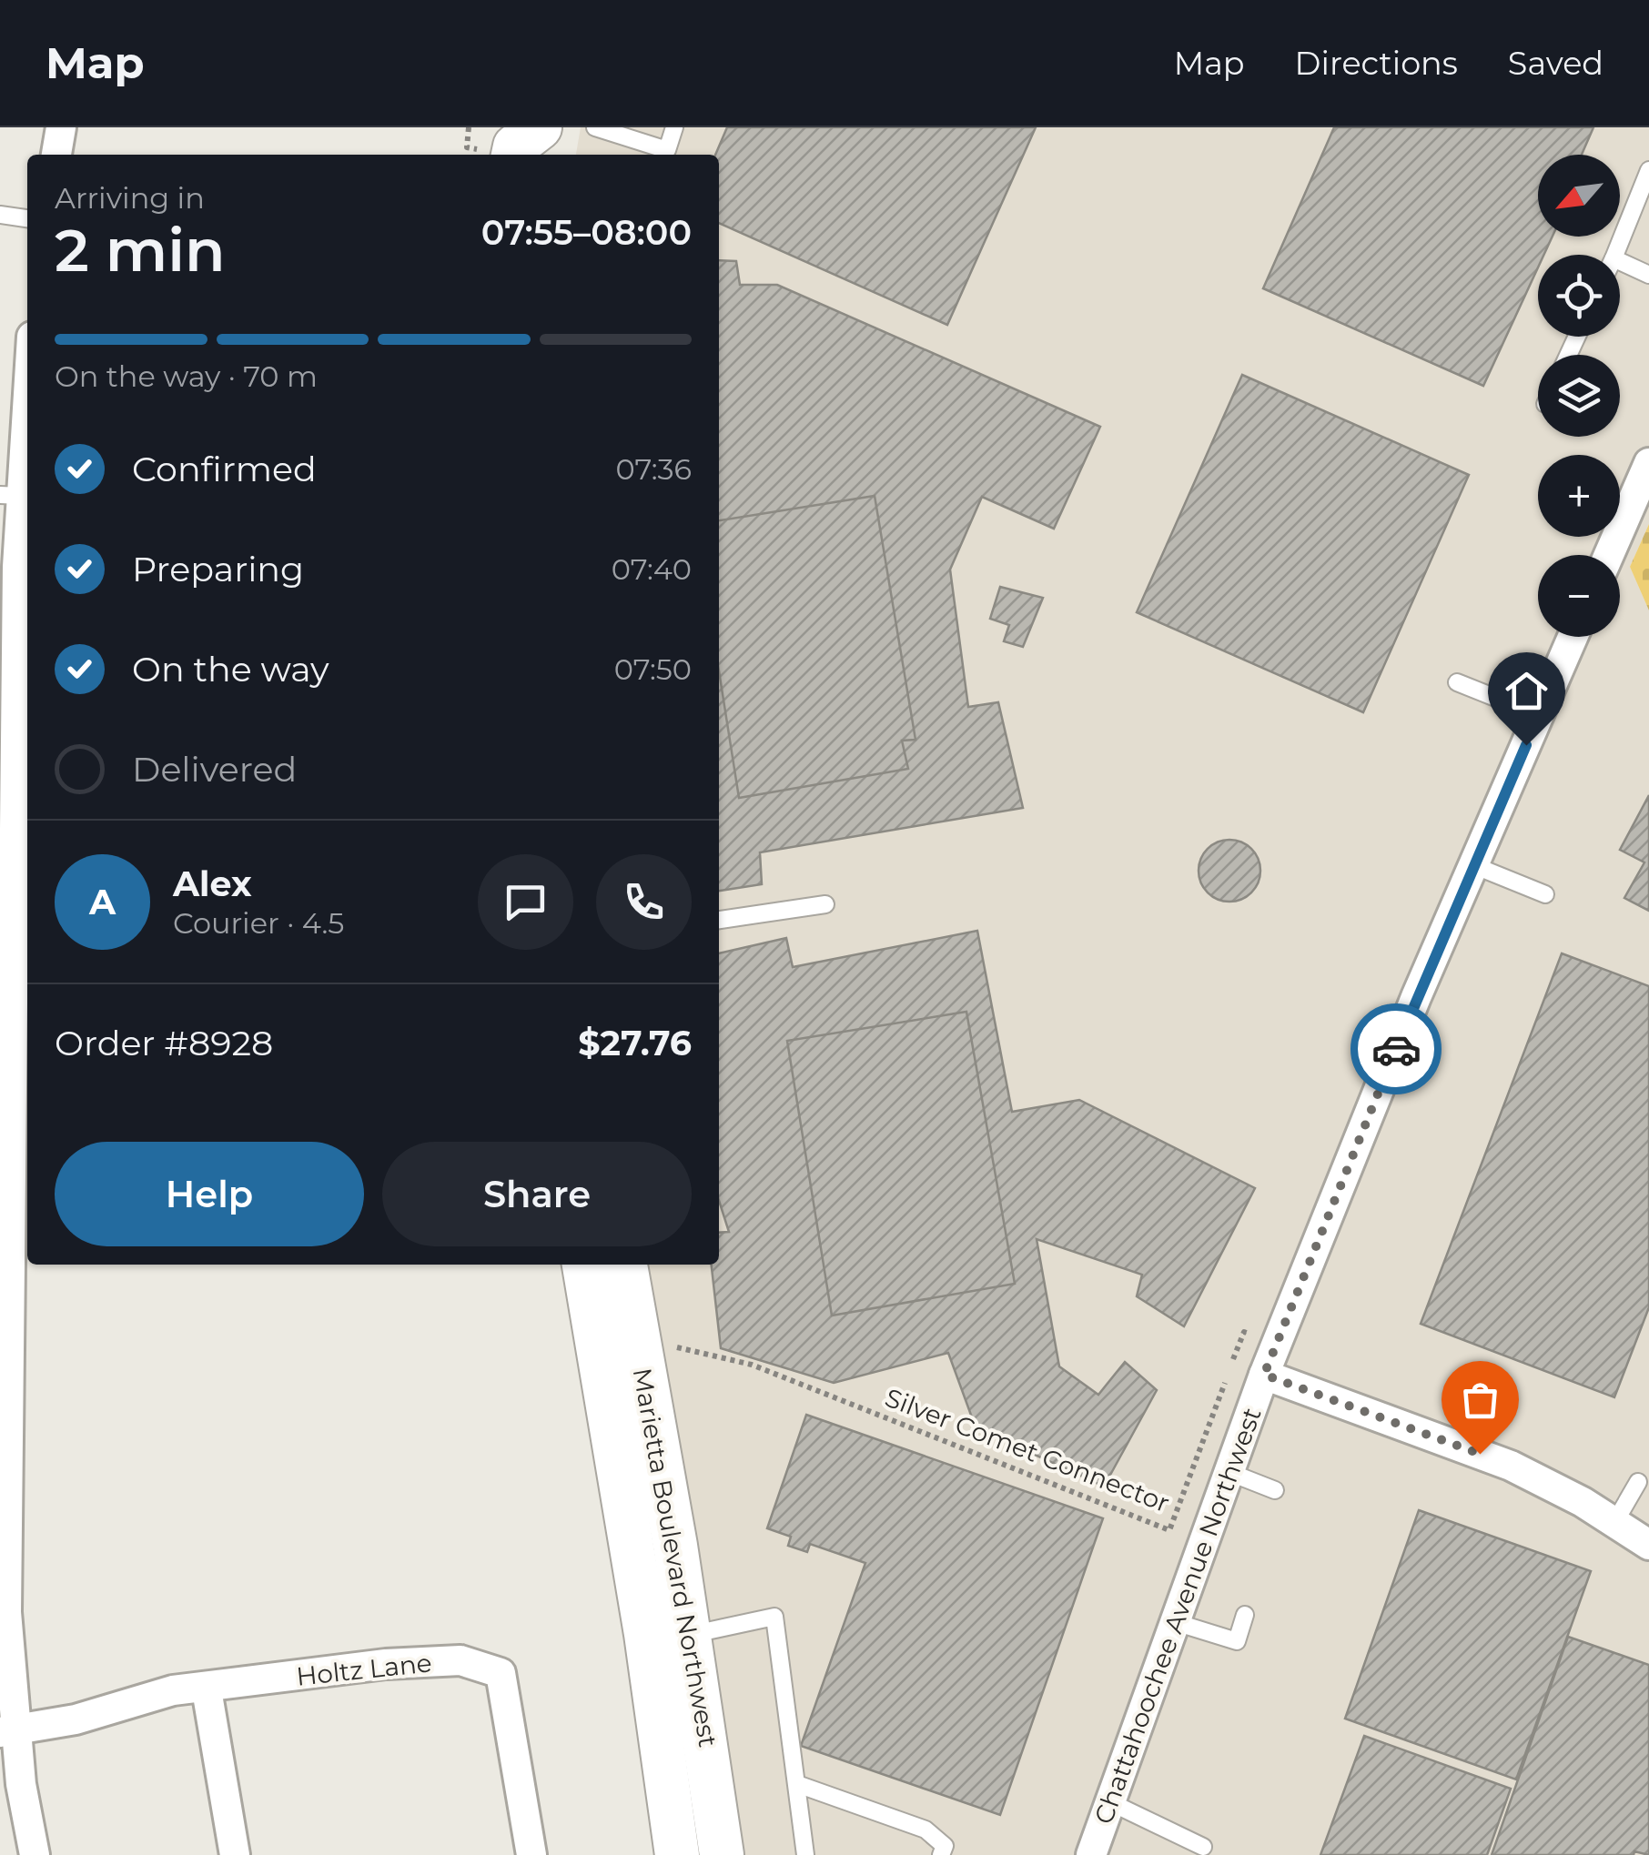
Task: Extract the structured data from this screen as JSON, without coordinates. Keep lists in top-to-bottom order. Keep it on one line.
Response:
{"streets":{"main road":["Marietta Boulevard Northwest"],"street":["Chattahoochee Avenue Northwest","Holtz Lane"],"path":["Silver Comet Connector"]},"crossings":[["Silver Comet Connector","Chattahoochee Avenue Northwest"]],"north":"bottom left","page":{"header":"Map","nav":["Map","Directions","Saved"],"map_buttons":["+","−"],"heading":["2 min","Arriving in","07:55–08:00"],"panel":["Alex","Courier · 4.5","Order #8928","$27.76"],"bar":"On the way · 70 m","list":[["Confirmed","07:36"],["Preparing","07:40"],["On the way","07:50"],"Delivered"],"round":"A","buttons":["Help","Share"]}}
